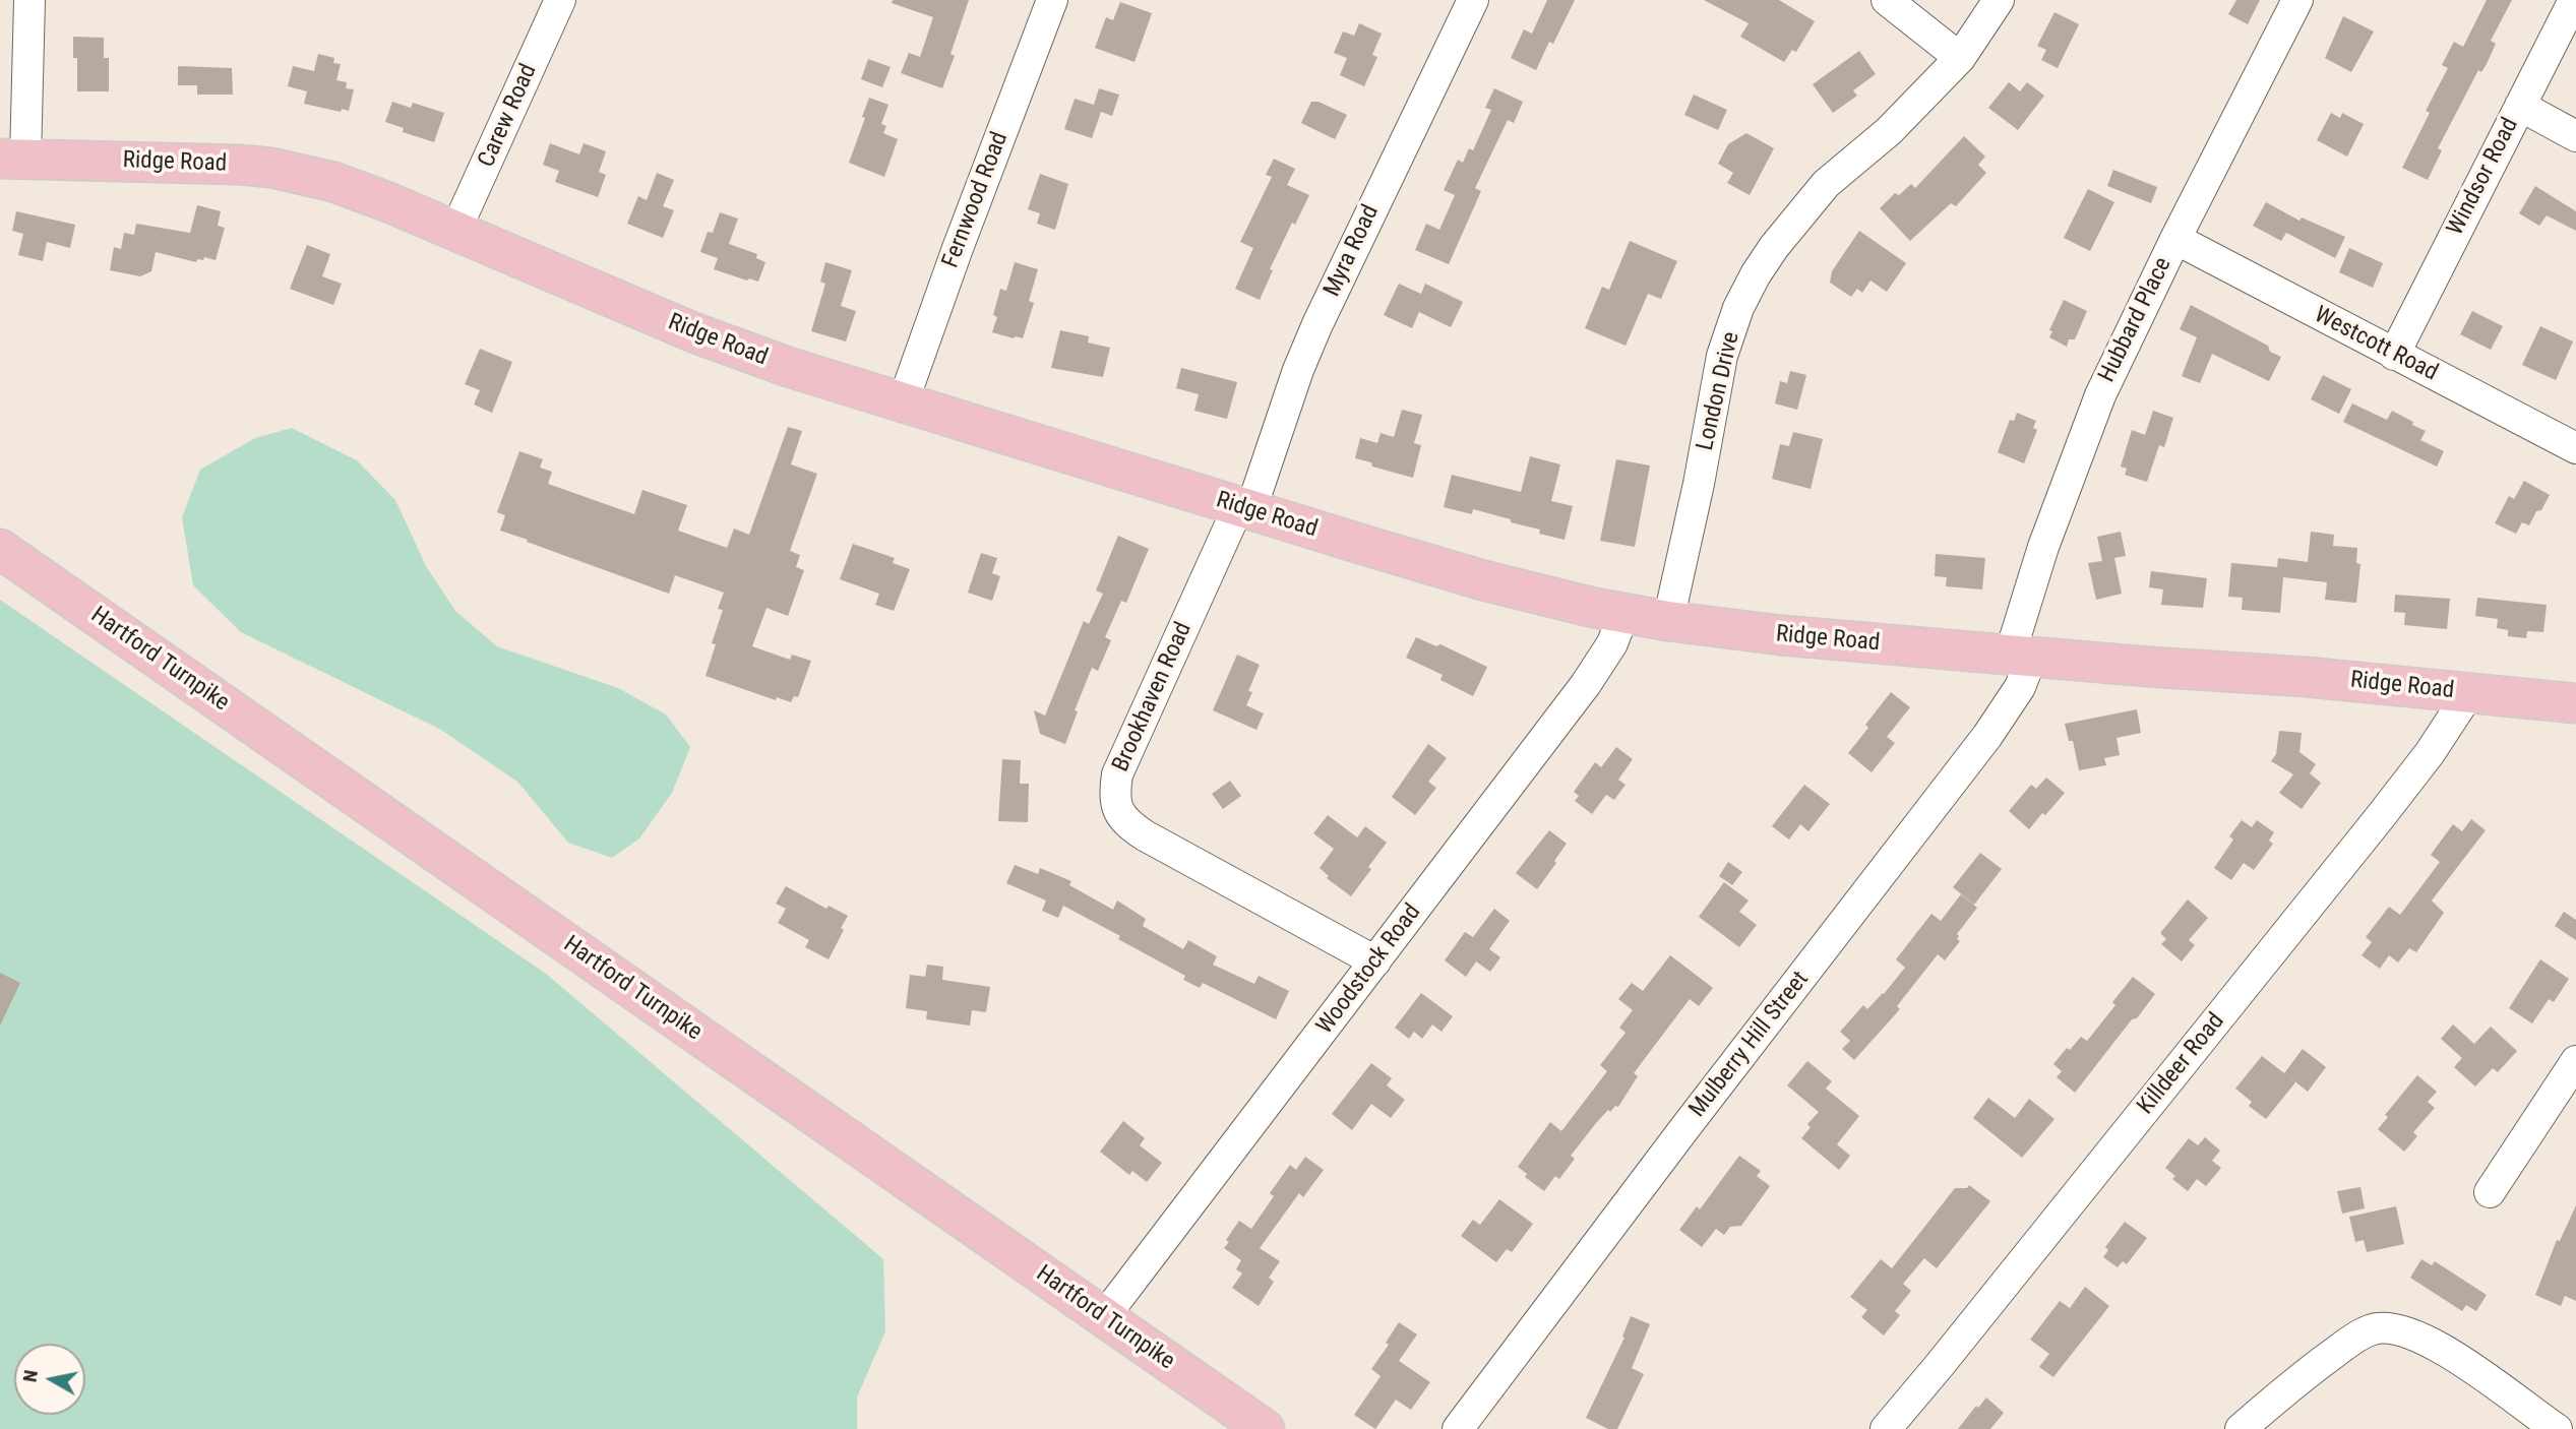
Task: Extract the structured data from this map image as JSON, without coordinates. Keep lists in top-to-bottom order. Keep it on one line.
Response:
{"streets":{"main road":["Ridge Road","Hartford Turnpike"],"street":["Carew Road","Windsor Road","Fernwood Road","Myra Road","Hubbard Place","Westcott Road","London Drive","Brookhaven Road","Woodstock Road","Mulberry Hill Street","Killdeer Road"]},"crossings":[["Carew Road","Ridge Road"],["Ridge Road","Fernwood Road"],["Ridge Road","Myra Road"],["Ridge Road","Hubbard Place"],["Ridge Road","London Drive"],["Ridge Road","Brookhaven Road"],["Ridge Road","Woodstock Road"],["Ridge Road","Mulberry Hill Street"],["Ridge Road","Killdeer Road"],["Windsor Road","Westcott Road"],["Myra Road","Brookhaven Road"],["Hubbard Place","Westcott Road"],["Hubbard Place","Mulberry Hill Street"],["Hartford Turnpike","Woodstock Road"],["Brookhaven Road","Woodstock Road"]],"north":"left"}
